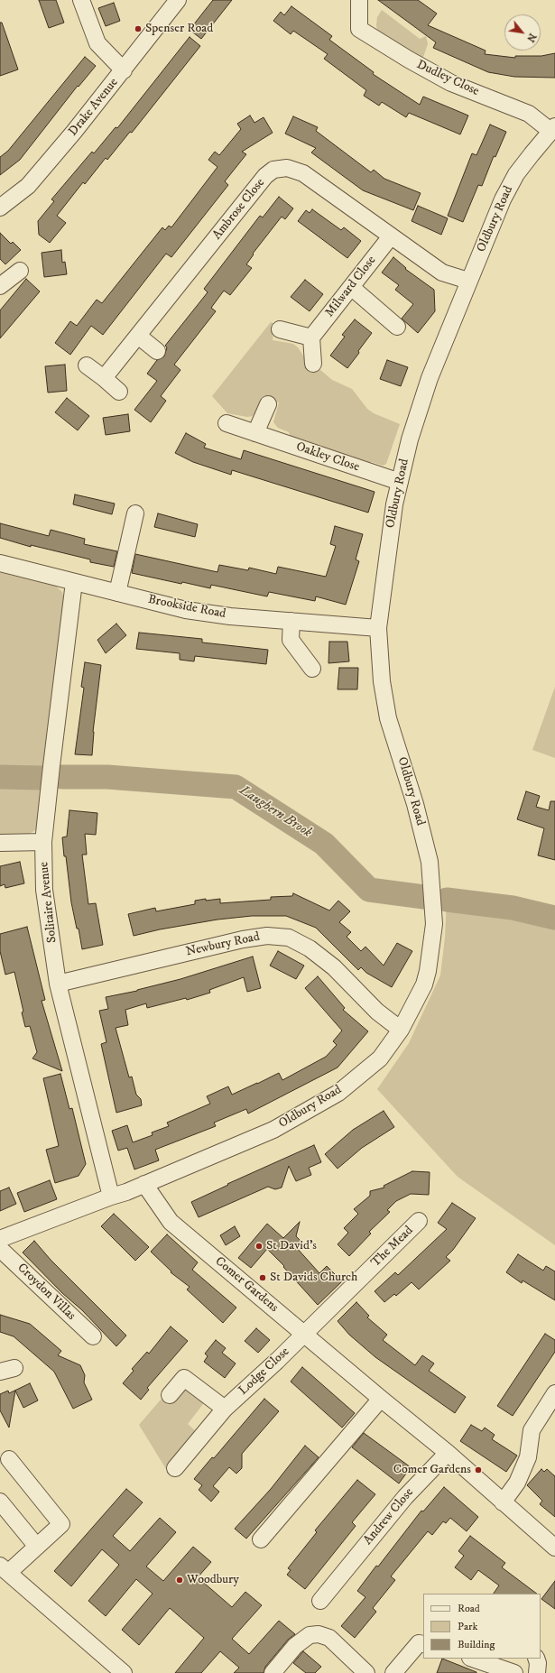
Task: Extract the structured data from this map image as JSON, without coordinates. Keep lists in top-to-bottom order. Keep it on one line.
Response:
{"streets":{"street":["Dudley Close","Drake Avenue","Ambrose Close","Oldbury Road","Milward Close","Oakley Close","Brookside Road","Solitaire Avenue","Newbury Road","The Mead","Comer Gardens","Croydon Villas","Lodge Close","Andrew Close"]},"crossings":[["Dudley Close","Oldbury Road"],["Ambrose Close","Oldbury Road"],["Ambrose Close","Milward Close"],["Oldbury Road","Oakley Close"],["Oldbury Road","Brookside Road"],["Oldbury Road","Solitaire Avenue"],["Oldbury Road","Newbury Road"],["Oldbury Road","Comer Gardens"],["Brookside Road","Solitaire Avenue"],["Solitaire Avenue","Newbury Road"],["The Mead","Comer Gardens"],["The Mead","Lodge Close"],["Comer Gardens","Lodge Close"],["Comer Gardens","Andrew Close"]],"water":["Laughern Brook"],"places":["Spenser Road","St David's","St Davids Church","Comer Gardens","Woodbury"],"legend":["Road","Park","Building"],"north":"bottom right"}
